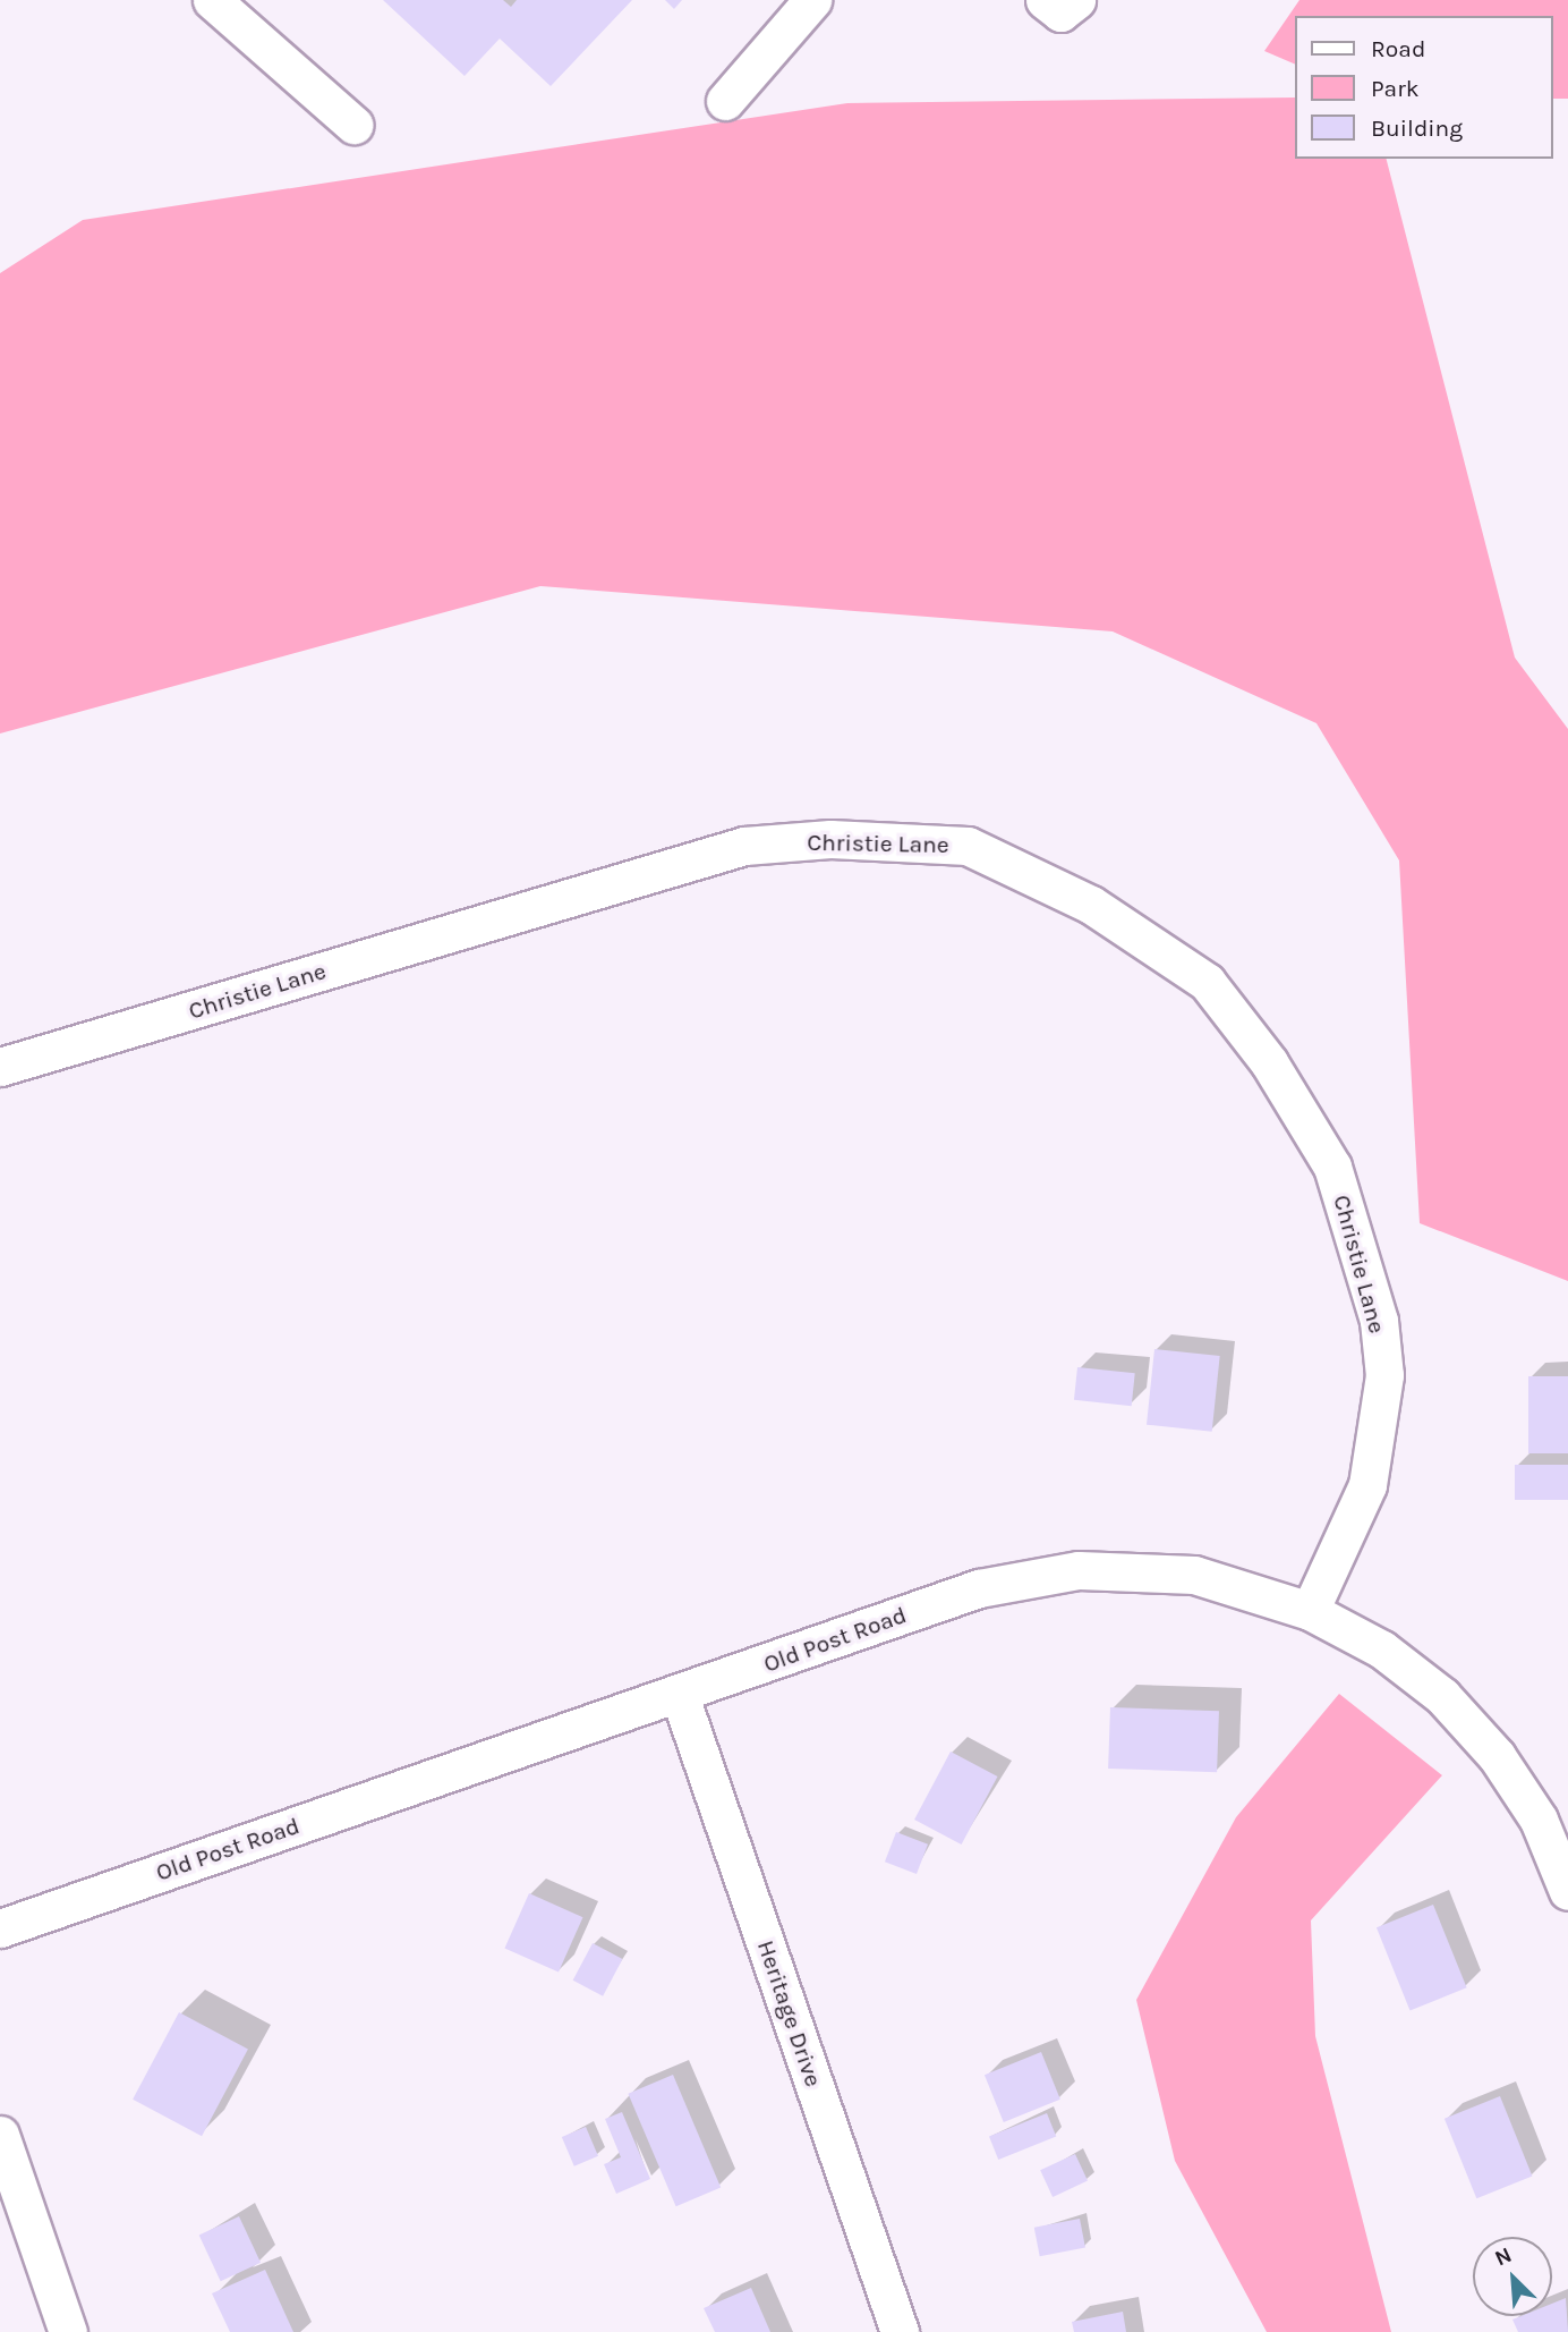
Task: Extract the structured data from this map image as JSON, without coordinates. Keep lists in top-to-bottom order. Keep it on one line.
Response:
{"streets":{"street":["Christie Lane","Old Post Road","Heritage Drive"]},"crossings":[["Christie Lane","Old Post Road"],["Old Post Road","Heritage Drive"]],"legend":["Road","Park","Building"],"north":"top left"}
